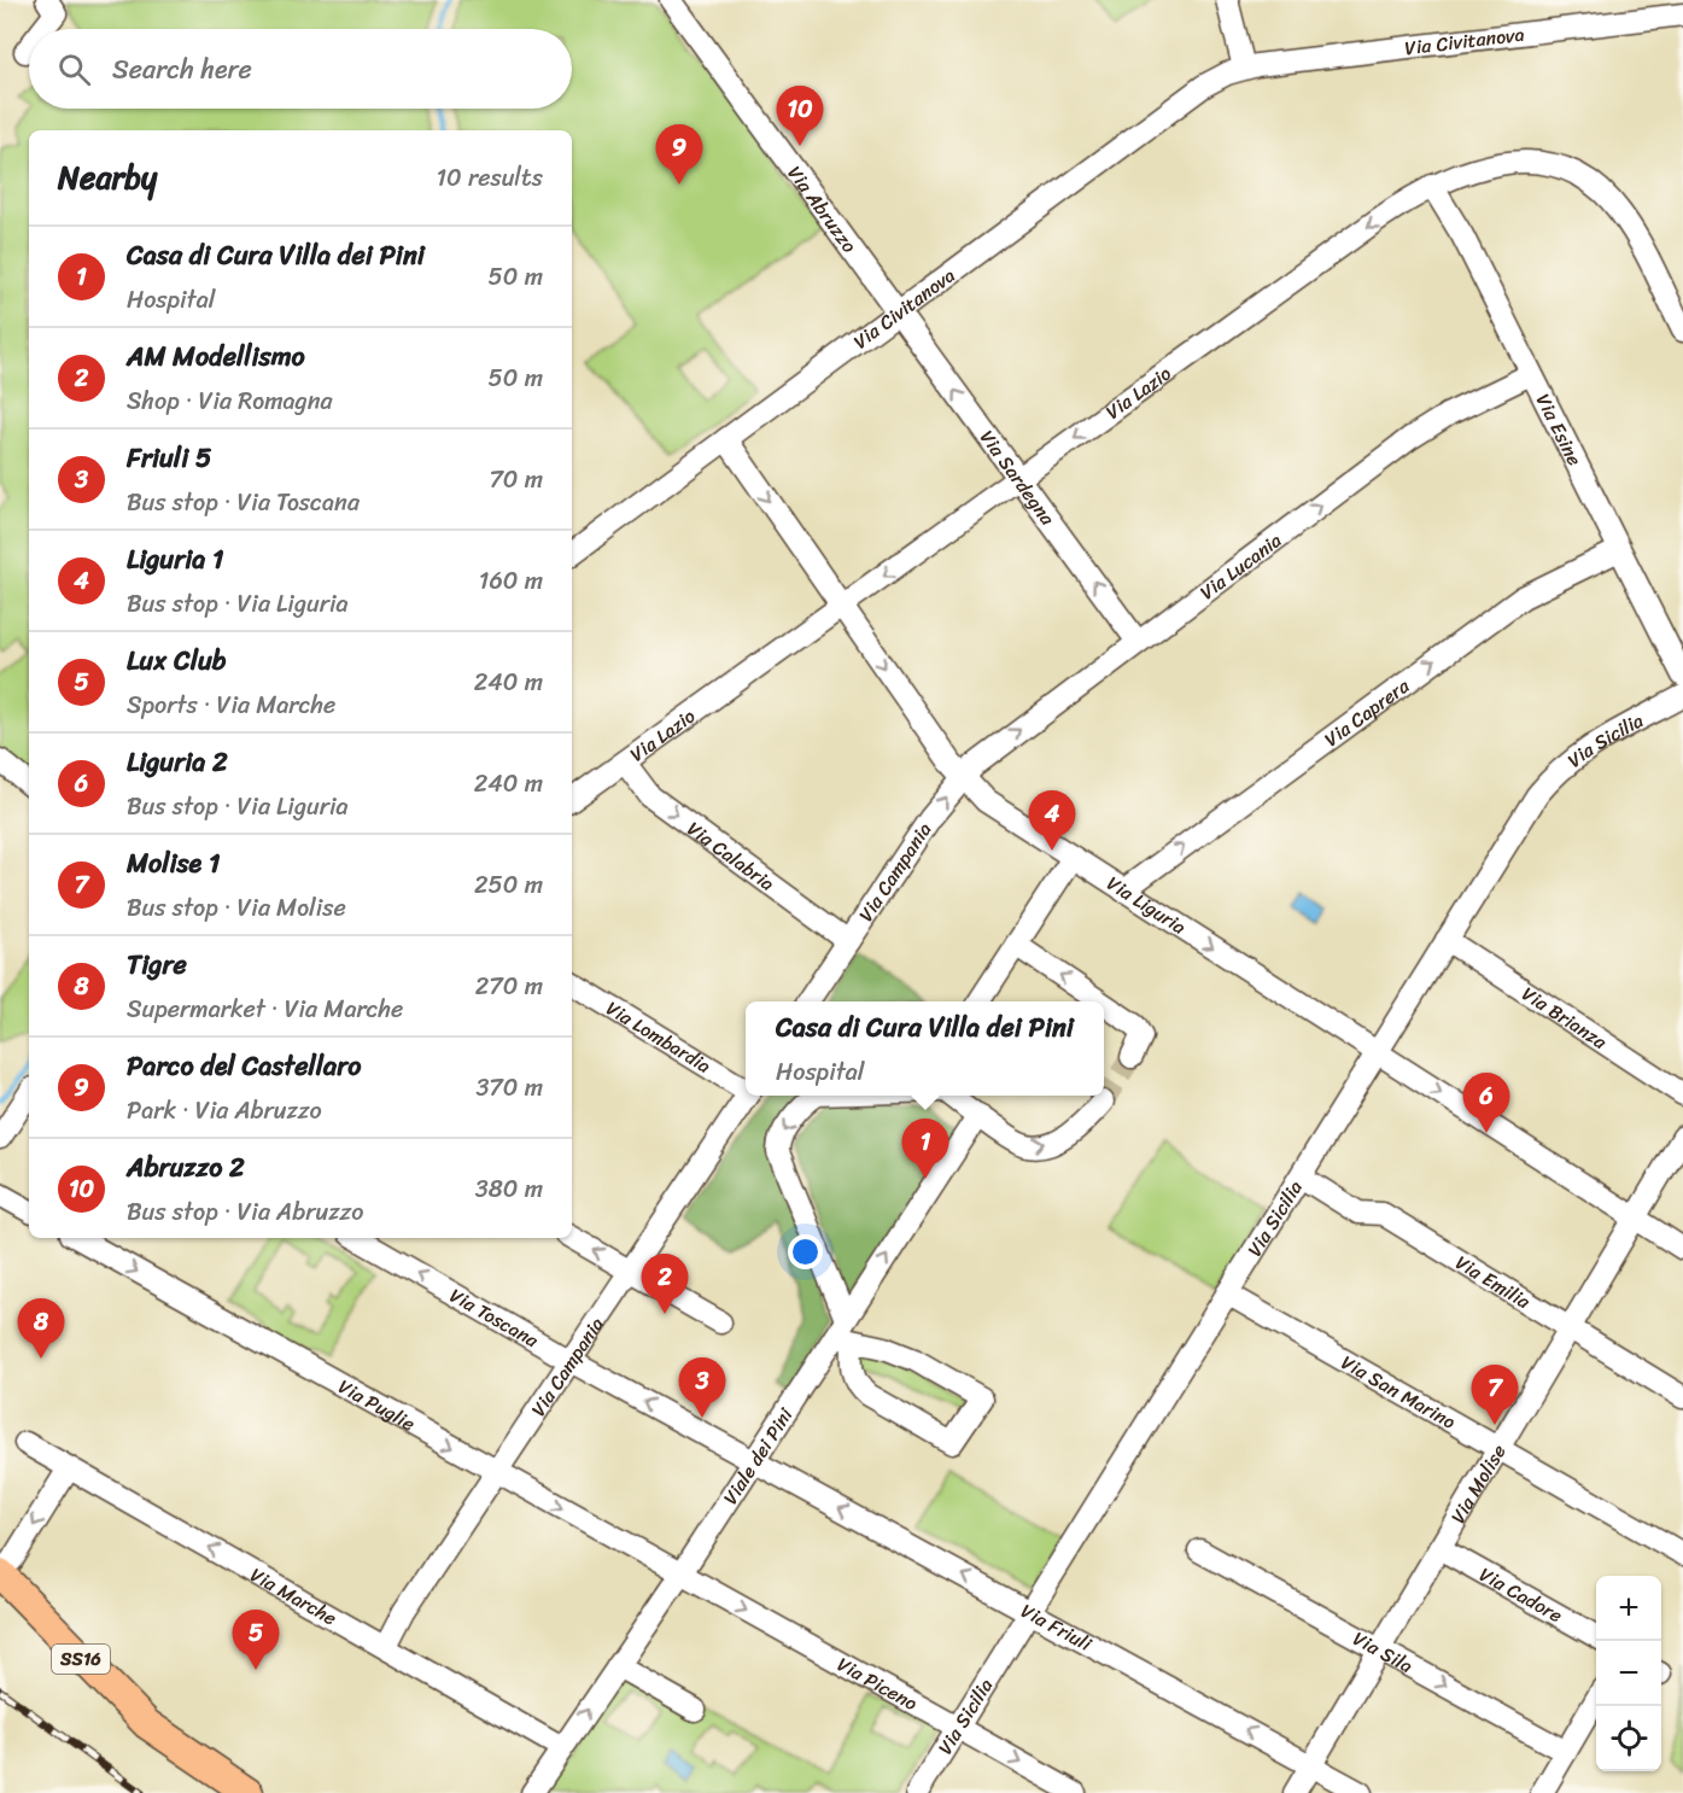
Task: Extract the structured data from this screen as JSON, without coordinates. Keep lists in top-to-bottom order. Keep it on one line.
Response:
{"streets":{"main road":["SS16"],"street":["Via Civitanova","Via Abruzzo","Via Lazio","Via Esine","Via Sardegna","Via Lucania","Via Caprera","Via Sicilia","Via Calabria","Via Campania","Via Liguria","Via Brianza","Via Lombardia","Via Emilia","Via Toscana","Via San Marino","Via Puglie","Viale dei Pini","Via Molise","Via Cadore","Via Marche","Via Friuli","Via Sila","Via Piceno"]},"crossings":[["Via Civitanova","Via Abruzzo"],["Via Civitanova","Via Sardegna"],["Via Civitanova","Via Liguria"],["Via Abruzzo","Via Sardegna"],["Via Lazio","Via Esine"],["Via Lazio","Via Sardegna"],["Via Lazio","Via Calabria"],["Via Lazio","Via Liguria"],["Via Esine","Via Lucania"],["Via Esine","Via Caprera"],["Via Sardegna","Via Lucania"],["Via Lucania","Via Campania"],["Via Lucania","Via Liguria"],["Via Caprera","Via Liguria"],["Via Sicilia","Via Liguria"],["Via Sicilia","Via Brianza"],["Via Sicilia","Via Emilia"],["Via Sicilia","Via San Marino"],["Via Sicilia","Via Friuli"],["Via Sicilia","Via Piceno"],["Via Calabria","Via Campania"],["Via Campania","Via Liguria"],["Via Campania","Via Toscana"],["Via Campania","Via Puglie"],["Via Campania","Via Marche"],["Via Liguria","Via Molise"],["Via Emilia","Via Molise"],["Via Toscana","Viale dei Pini"],["Via Toscana","Via Friuli"],["Via San Marino","Via Molise"],["Via Puglie","Viale dei Pini"],["Via Puglie","Via Piceno"],["Viale dei Pini","Via Marche"],["Viale dei Pini","Via Friuli"],["Viale dei Pini","Via Piceno"],["Via Molise","Via Cadore"],["Via Molise","Via Friuli"],["Via Molise","Via Sila"]],"one_way":["Via Lazio","Via Sardegna","Via Lucania","Via Caprera","Via Calabria","Via Liguria","Via Puglie","Viale dei Pini","Via Marche","Via Friuli","Via Sila","Via Piceno"],"page":{"search":"Search here","pins":["10","9","4","6","1","2","8","3","7","5"],"heading":["Nearby","10 results"],"list":[{"mark":"1","name":"Casa di Cura Villa dei Pini","note":"Hospital","value":"50 m"},{"mark":"2","name":"AM Modellismo","note":"Shop · Via Romagna","value":"50 m"},{"mark":"3","name":"Friuli 5","note":"Bus stop · Via Toscana","value":"70 m"},{"mark":"4","name":"Liguria 1","note":"Bus stop · Via Liguria","value":"160 m"},{"mark":"5","name":"Lux Club","note":"Sports · Via Marche","value":"240 m"},{"mark":"6","name":"Liguria 2","note":"Bus stop · Via Liguria","value":"240 m"},{"mark":"7","name":"Molise 1","note":"Bus stop · Via Molise","value":"250 m"},{"mark":"8","name":"Tigre","note":"Supermarket · Via Marche","value":"270 m"},{"mark":"9","name":"Parco del Castellaro","note":"Park · Via Abruzzo","value":"370 m"},{"mark":"10","name":"Abruzzo 2","note":"Bus stop · Via Abruzzo","value":"380 m"}],"popup":["Casa di Cura Villa dei Pini","Hospital"],"map_buttons":["+","−"]}}
